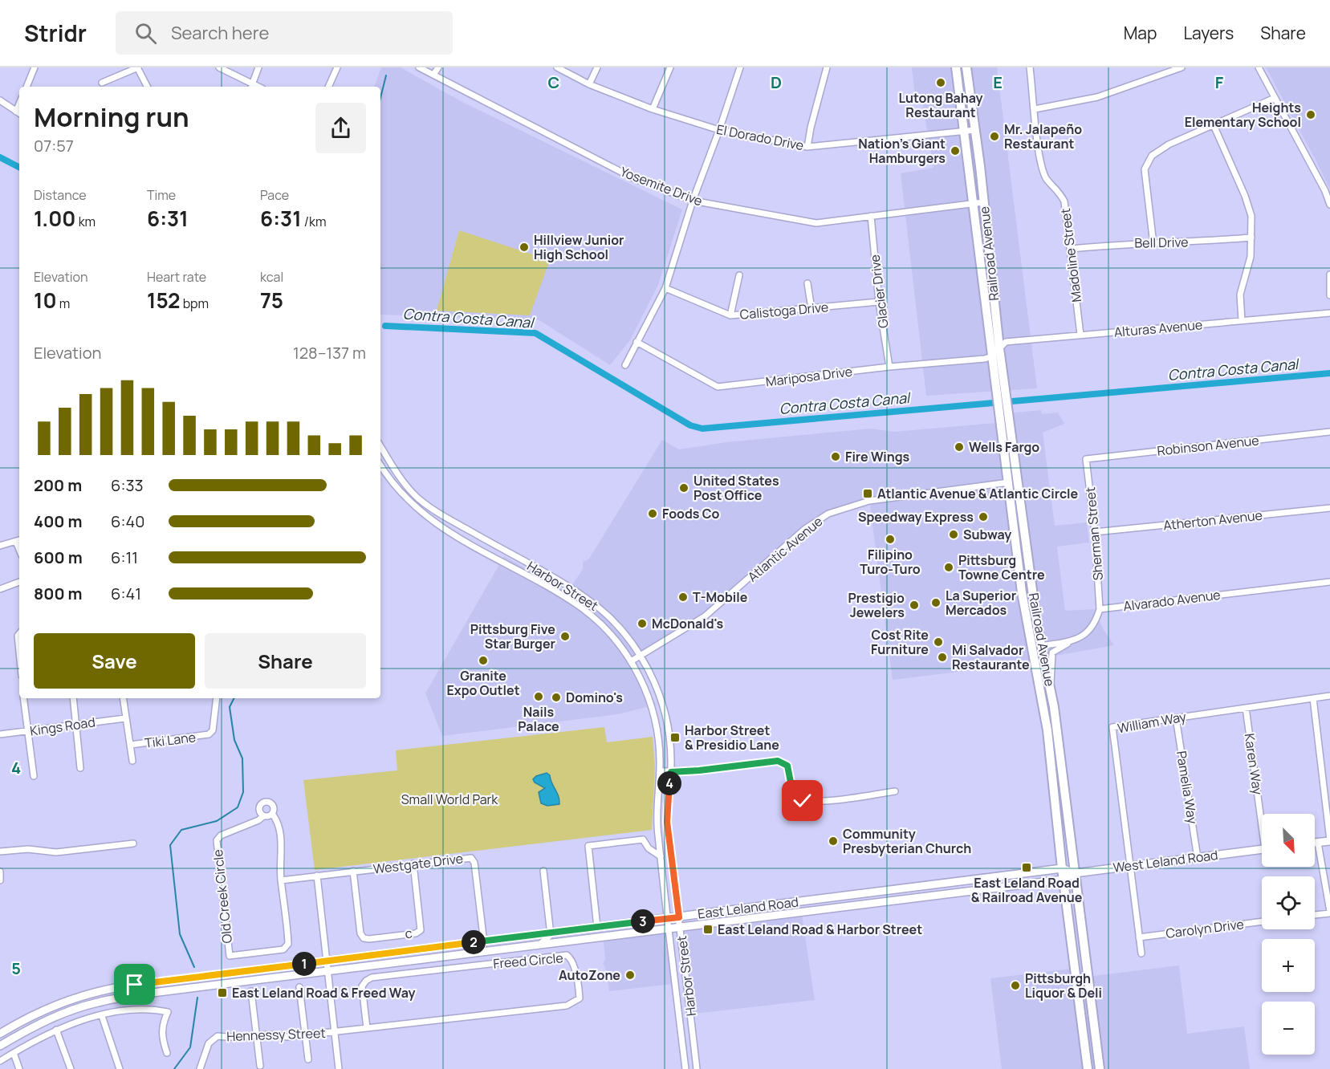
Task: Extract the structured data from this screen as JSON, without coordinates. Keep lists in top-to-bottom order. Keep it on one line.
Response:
{"streets":{"highway":["Railroad Avenue"],"main road":["West Leland Road","East Leland Road"],"street":["El Dorado Drive","Yosemite Drive","Bell Drive","Madoline Street","Glacier Drive","Calistoga Drive","Alturas Avenue","Mariposa Drive","Robinson Avenue","Atherton Avenue","Sherman Street","Atlantic Avenue","Harbor Street","Alvarado Avenue","William Way","Kings Road","Tiki Lane","Karen Way","Pamelia Way","Westgate Drive","Old Creek Circle","Carolyn Drive","c","Freed Circle","Hennessy Street"]},"crossings":[["El Dorado Drive","Railroad Avenue"],["Yosemite Drive","Railroad Avenue"],["Yosemite Drive","Glacier Drive"],["Bell Drive","Madoline Street"],["Railroad Avenue","Alturas Avenue"],["Railroad Avenue","Mariposa Drive"],["Railroad Avenue","Atlantic Avenue"],["Railroad Avenue","West Leland Road"],["Railroad Avenue","East Leland Road"],["Madoline Street","Alturas Avenue"],["Glacier Drive","Calistoga Drive"],["Glacier Drive","Mariposa Drive"],["Alturas Avenue","Mariposa Drive"],["Robinson Avenue","Sherman Street"],["Atherton Avenue","Sherman Street"],["Sherman Street","Alvarado Avenue"],["Atlantic Avenue","Harbor Street"],["Harbor Street","East Leland Road"],["William Way","Karen Way"],["William Way","Pamelia Way"],["William Way","West Leland Road"],["William Way","Carolyn Drive"],["Pamelia Way","West Leland Road"],["West Leland Road","East Leland Road"],["Westgate Drive","Old Creek Circle"],["Westgate Drive","East Leland Road"],["Westgate Drive","c"],["Freed Circle","Hennessy Street"]],"water":["Contra Costa Canal"],"parks":["Small World Park"],"places":{"other":["Lutong Bahay Restaurant","Heights Elementary School","Mr. Jalapeño Restaurant","Nation's Giant Hamburgers","Hillview Junior High School","Wells Fargo","Fire Wings","United States Post Office","Foods Co","Speedway Express","Subway","Filipino Turo-Turo","Pittsburg Towne Centre","T-Mobile","La Superior Mercados","Prestigio Jewelers","McDonald's","Pittsburg Five Star Burger","Cost Rite Furniture","Mi Salvador Restaurante","Granite Expo Outlet","Nails Palace","Domino's","Community Presbyterian Church","AutoZone","Pittsburgh Liquor & Deli"],"transit":["Atlantic Avenue & Atlantic Circle","Harbor Street & Presidio Lane","East Leland Road & Railroad Avenue","East Leland Road & Harbor Street","East Leland Road & Freed Way"]},"north":"bottom right","page":{"header":"Stridr","search":"Search here","nav":["Map","Layers","Share"],"heading":["Morning run","07:57"],"stats":[["Distance","1.00 km"],["Time","6:31"],["Pace","6:31 /km"],["Elevation","10 m"],["Heart rate","152 bpm"],["kcal","75"]],"chart":["Elevation","128–137 m"],"list":[{"name":"200 m","note":"6:33"},{"name":"400 m","note":"6:40"},{"name":"600 m","note":"6:11"},{"name":"800 m","note":"6:41"}],"buttons":["Save","Share"],"pins":["4","3","2","1"],"map_buttons":["+","−"]},"grid":{"columns":["C","D","E","F"],"rows":["4","5"]}}
